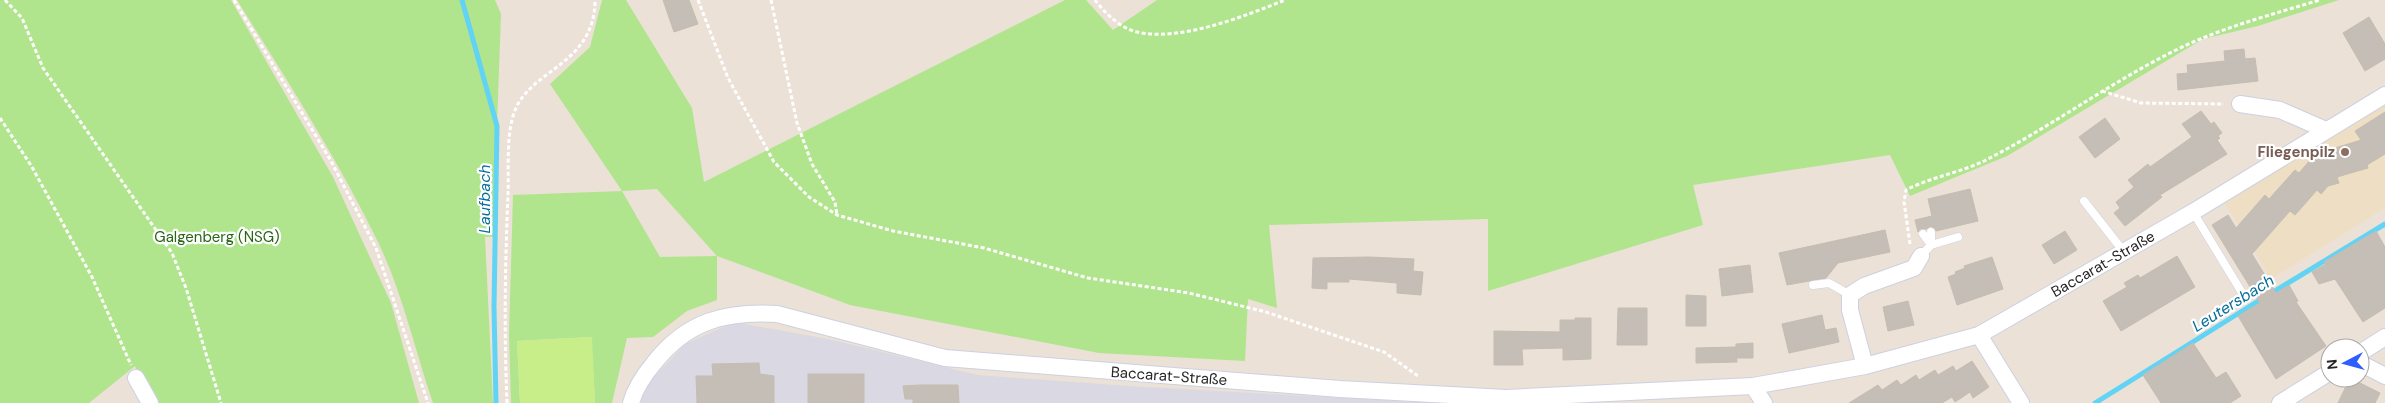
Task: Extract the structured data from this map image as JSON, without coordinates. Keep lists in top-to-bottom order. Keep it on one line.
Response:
{"streets":{"street":["Baccarat-Straße"]},"water":["Laufbach","Leutersbach"],"parks":["Galgenberg (NSG)"],"places":["Fliegenpilz"],"north":"left"}
